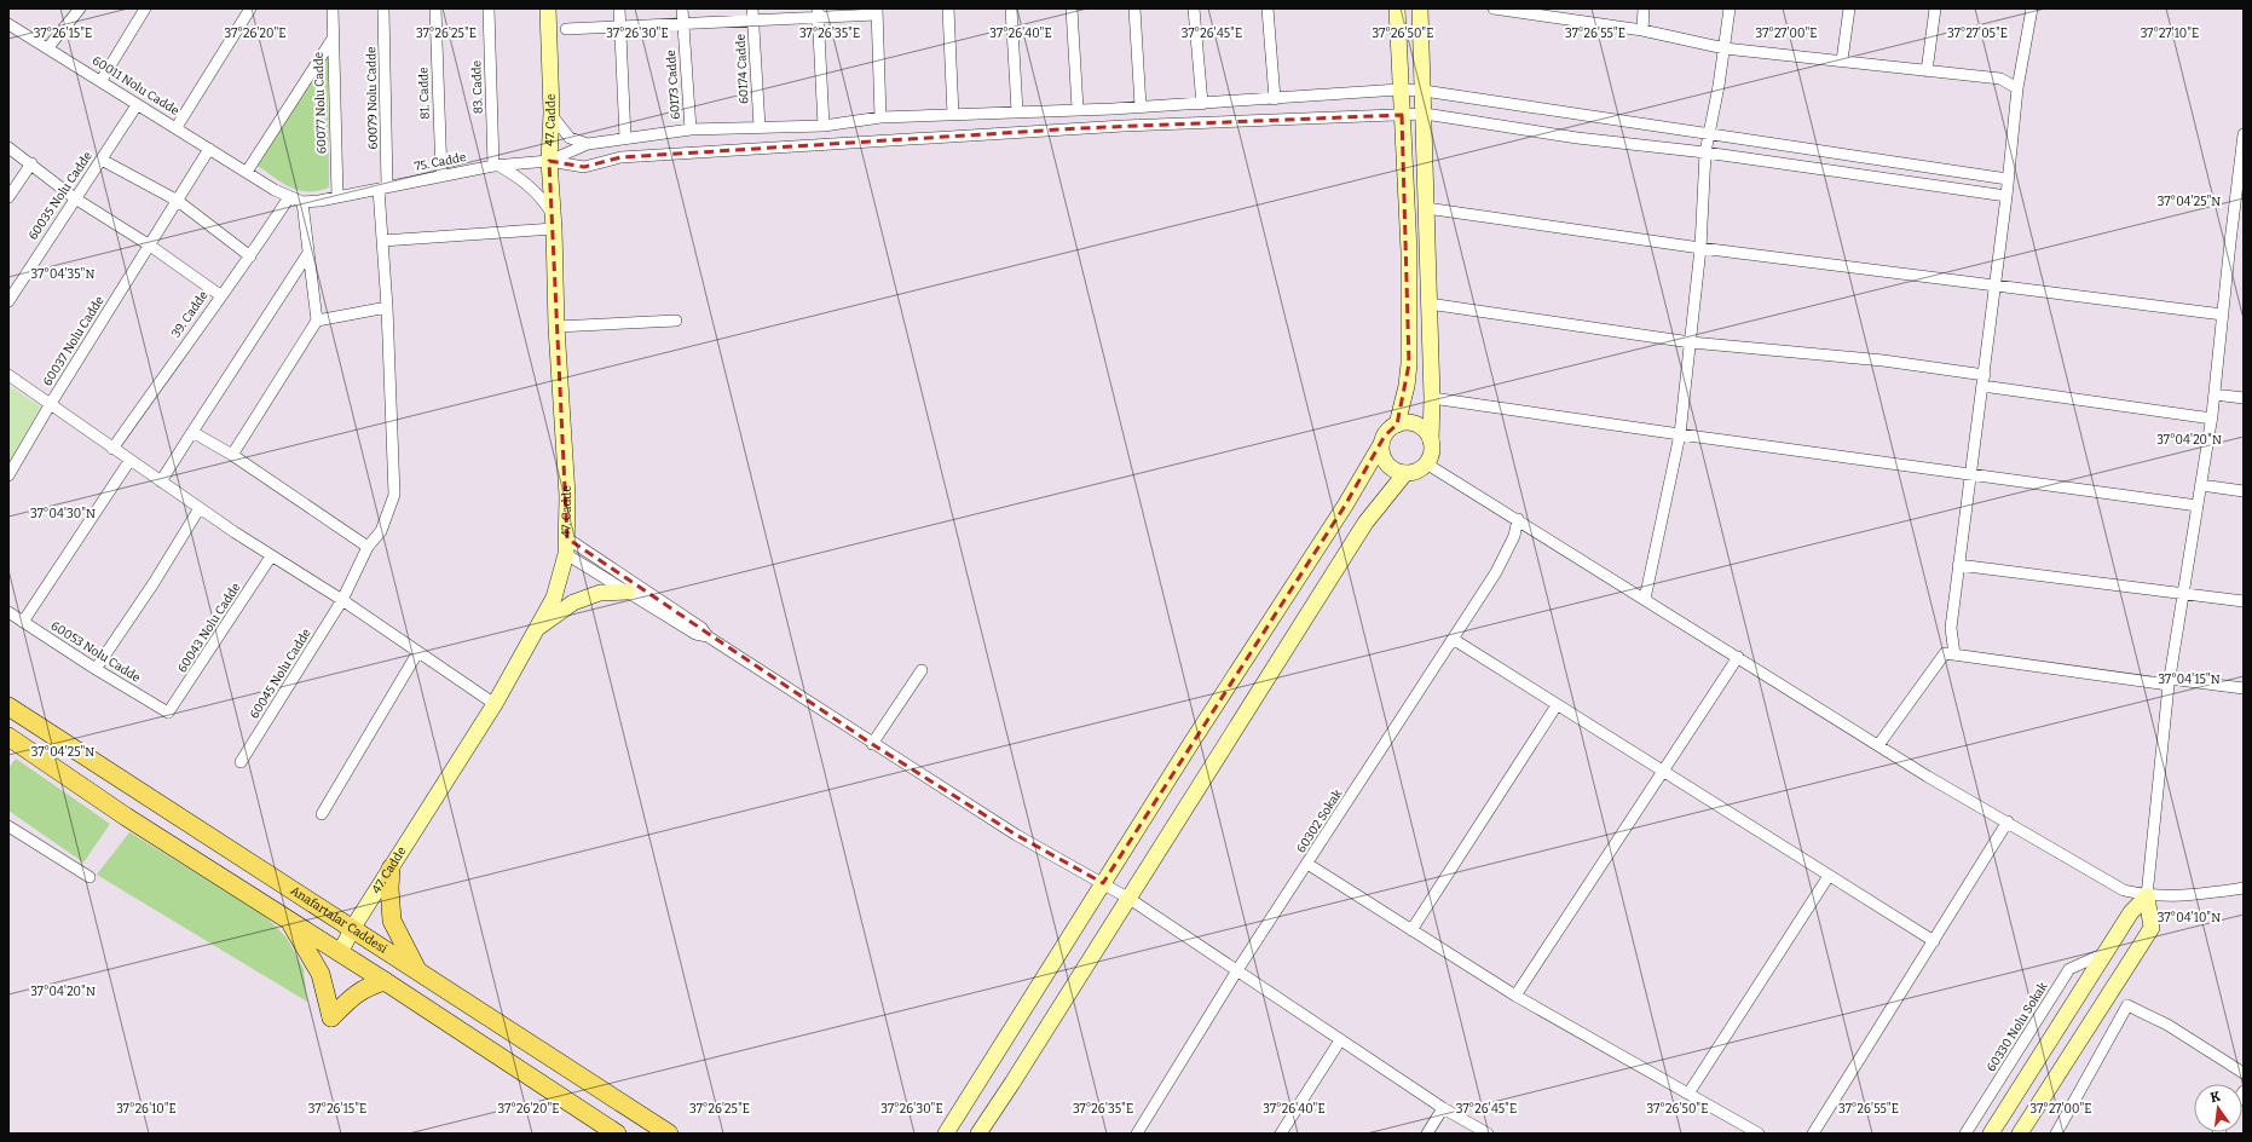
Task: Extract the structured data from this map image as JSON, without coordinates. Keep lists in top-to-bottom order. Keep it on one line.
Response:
{"streets":{"main road":["47. Cadde","Anafartalar Caddesi"],"street":["60174 Cadde","60173 Cadde","60011 Nolu Cadde","83. Cadde","81. Cadde","60079 Nolu Cadde","60077 Nolu Cadde","75. Cadde","60035 Nolu Cadde","39. Cadde","60037 Nolu Cadde","60043 Nolu Cadde","60053 Nolu Cadde","60045 Nolu Cadde","60302 Sokak","60330 Nolu Sokak"]},"crossings":[["60011 Nolu Cadde","75. Cadde"],["60011 Nolu Cadde","60035 Nolu Cadde"],["60011 Nolu Cadde","39. Cadde"],["60011 Nolu Cadde","60037 Nolu Cadde"],["83. Cadde","75. Cadde"],["81. Cadde","75. Cadde"],["60079 Nolu Cadde","75. Cadde"],["60079 Nolu Cadde","60045 Nolu Cadde"],["60077 Nolu Cadde","75. Cadde"],["47. Cadde","75. Cadde"],["47. Cadde","Anafartalar Caddesi"],["60043 Nolu Cadde","60053 Nolu Cadde"]],"north":"top","coordinates":["37°26'15\"E","37°26'20\"E","37°26'25\"E","37°26'30\"E","37°26'35\"E","37°26'40\"E","37°26'45\"E","37°26'50\"E","37°26'55\"E","37°27'00\"E","37°27'10\"E","37°27'05\"E","37°04'25\"N","37°04'35\"N","37°04'20\"N","37°04'30\"N","37°04'15\"N","37°04'10\"N","37°26'10\"E"]}
